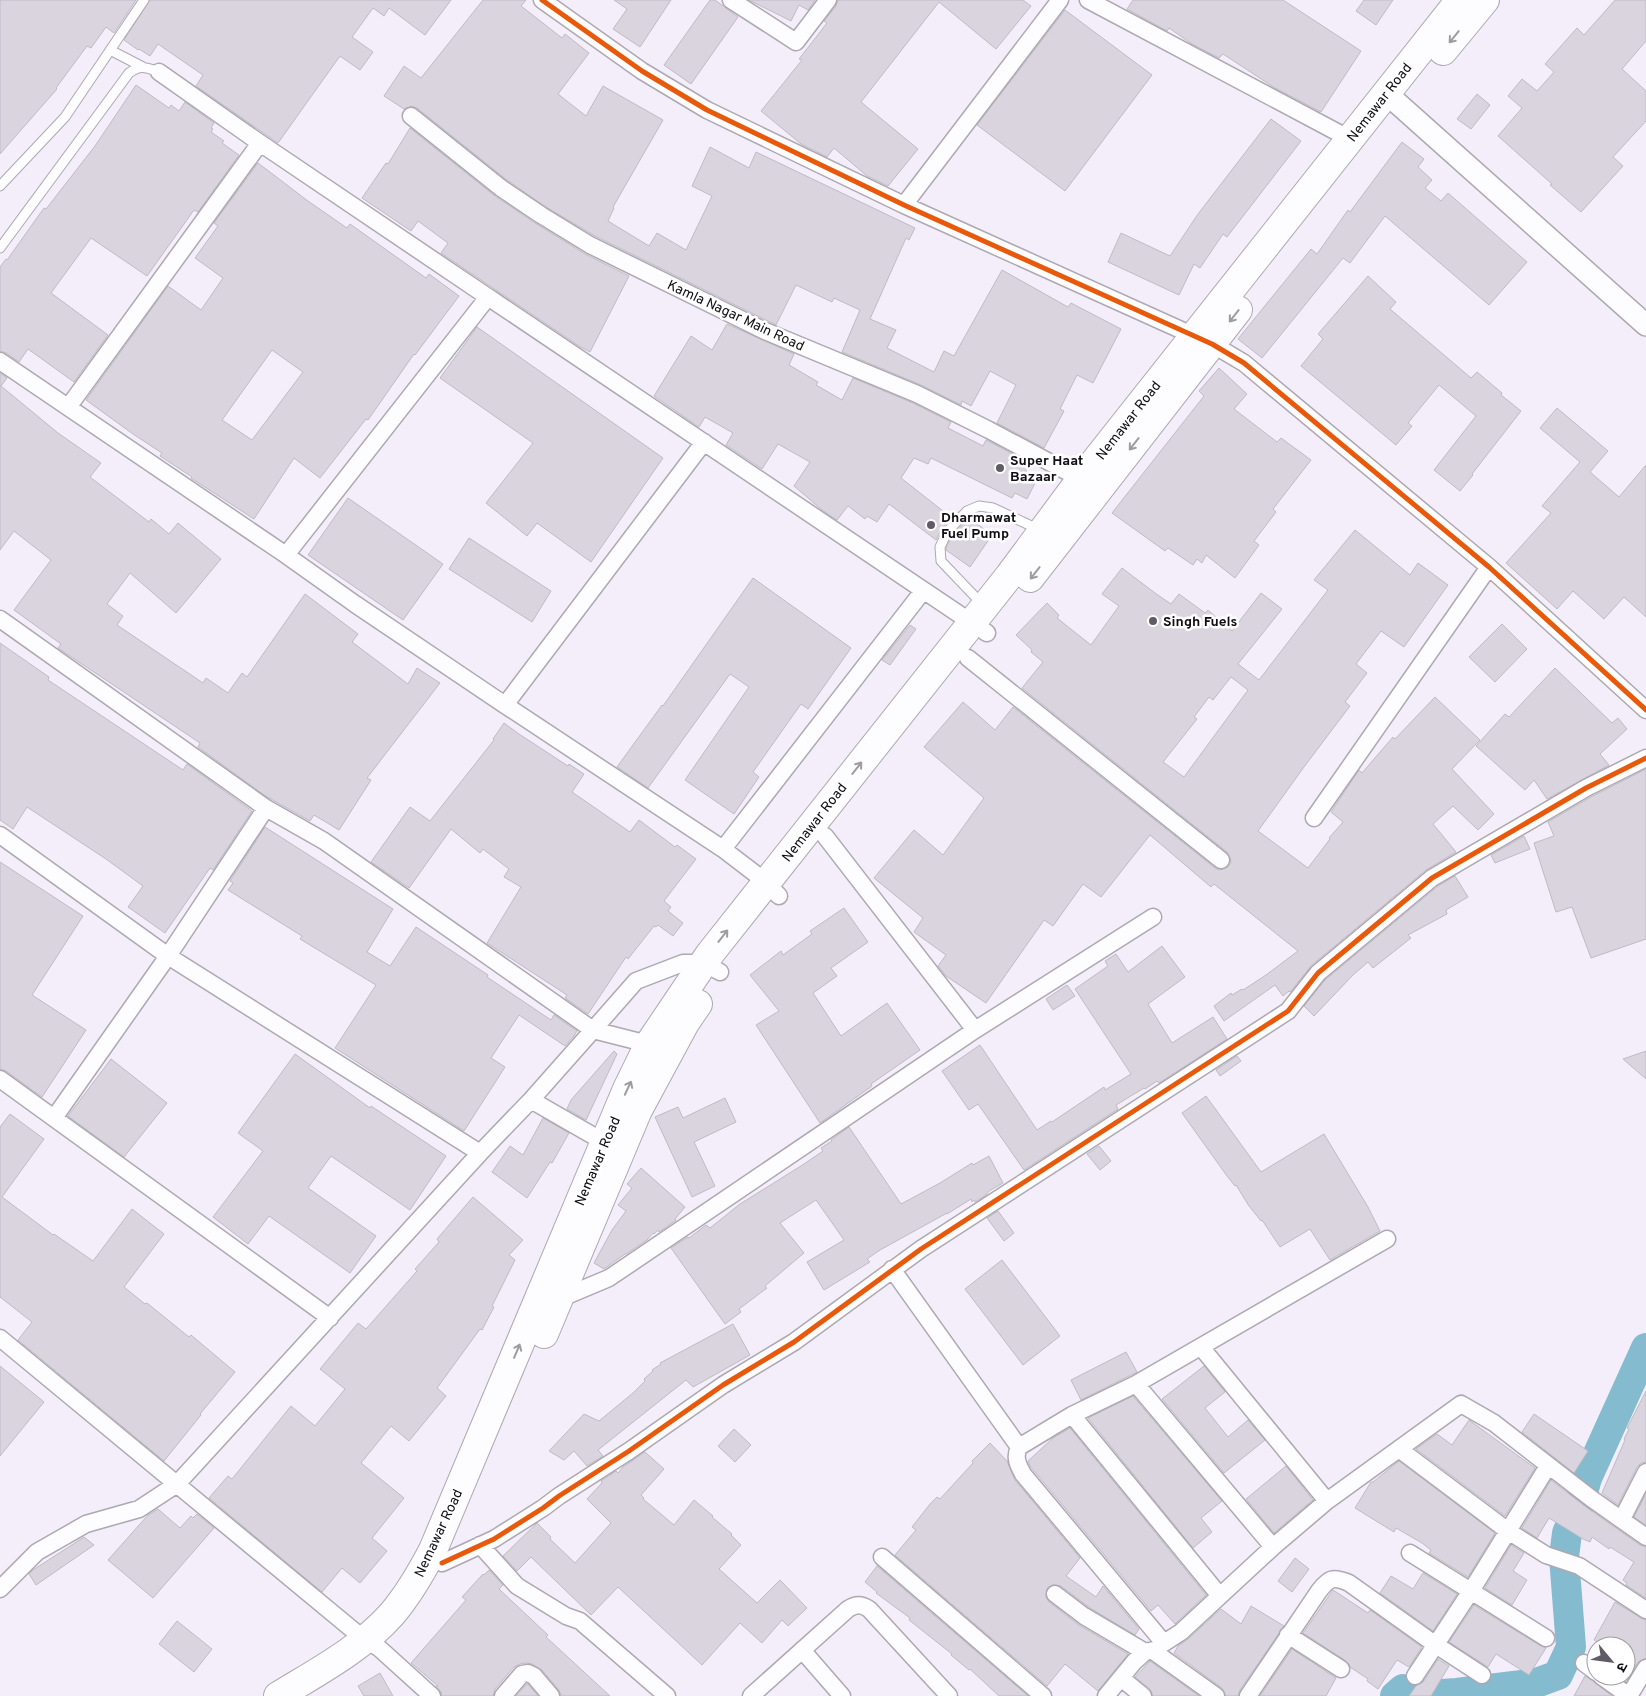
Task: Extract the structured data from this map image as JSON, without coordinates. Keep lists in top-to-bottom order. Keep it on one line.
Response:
{"streets":{"highway":["Nemawar Road"],"street":["Kamla Nagar Main Road"]},"crossings":[["Nemawar Road","Kamla Nagar Main Road"]],"places":["Super Haat Bazaar","Dharmawat Fuel Pump","Singh Fuels"],"north":"bottom right"}
